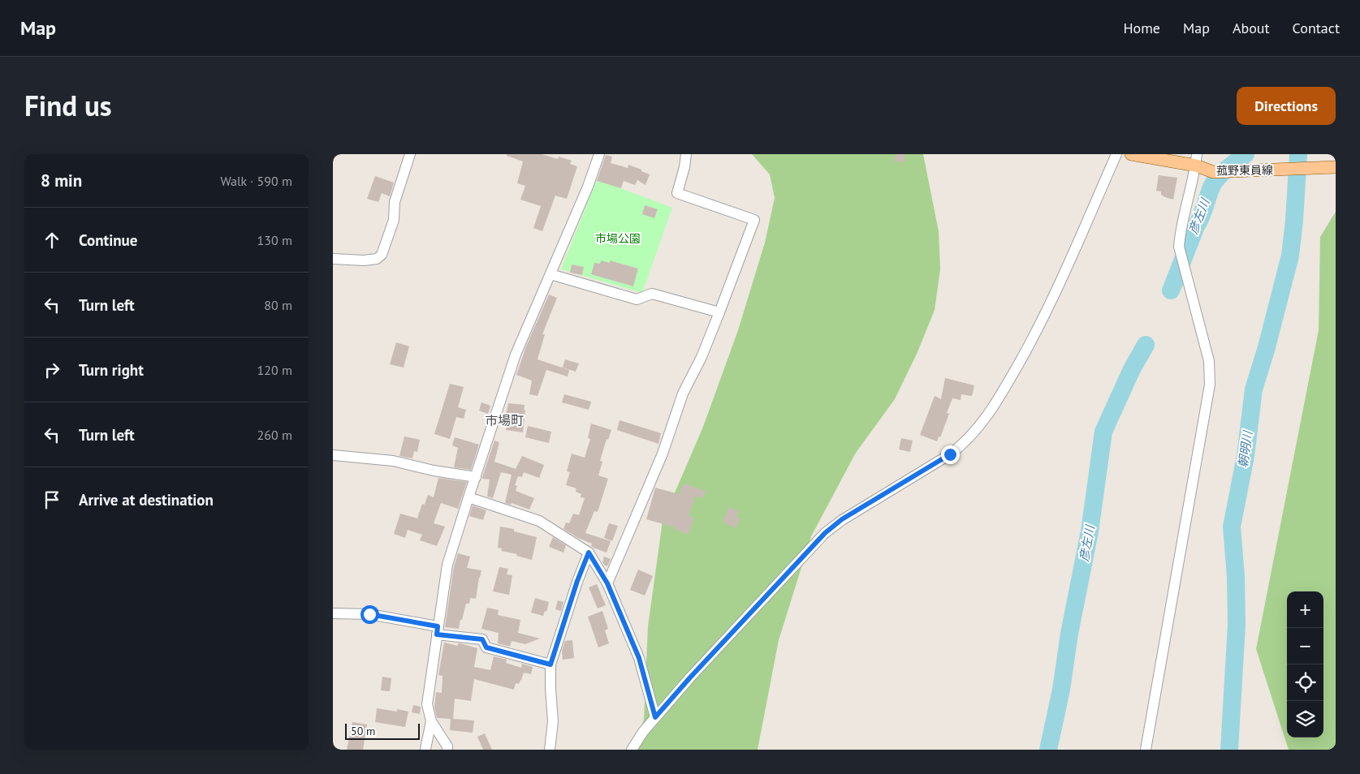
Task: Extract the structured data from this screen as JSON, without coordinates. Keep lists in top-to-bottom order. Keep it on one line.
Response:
{"streets":{"main road":["菰野東員線"]},"districts":["市場町"],"water":["彦左川","朝明川"],"parks":["市場公園"],"scale_bar":"50 m","page":{"header":"Map","nav":["Home","Map","About","Contact"],"title":"Find us","buttons":"Directions","heading":["8 min","Walk · 590 m"],"list":[["Continue","130 m"],["Turn left","80 m"],["Turn right","120 m"],["Turn left","260 m"],"Arrive at destination"],"map_buttons":["+","−"],"scale":"50 m"}}
